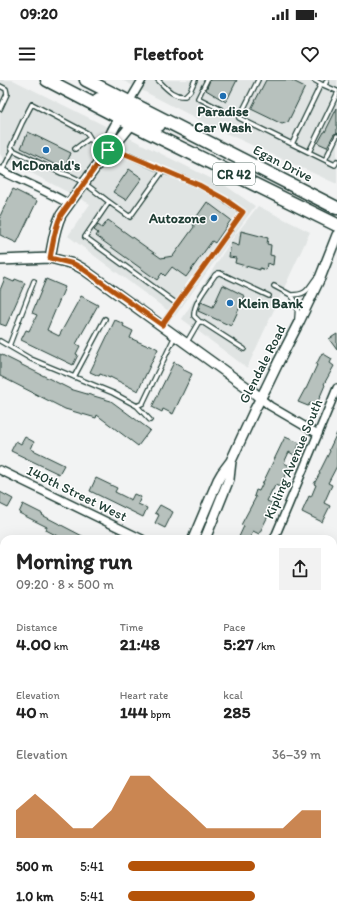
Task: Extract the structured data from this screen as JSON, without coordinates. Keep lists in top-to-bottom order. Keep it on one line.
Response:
{"streets":{"highway":["Egan Drive","CR 42"],"street":["Glendale Road","Kipling Avenue South","140th Street West"]},"places":["Paradise Car Wash","McDonald's","Autozone","Klein Bank"],"page":{"status":"09:20","header":"Fleetfoot","heading":["Morning run","09:20 · 8 × 500 m"],"stats":[["Distance","4.00 km"],["Time","21:48"],["Pace","5:27 /km"],["Elevation","40 m"],["Heart rate","144 bpm"],["kcal","285"]],"chart":["Elevation","36–39 m"],"list":[{"name":"500 m","note":"5:41"},{"name":"1.0 km","note":"5:41"}]}}
